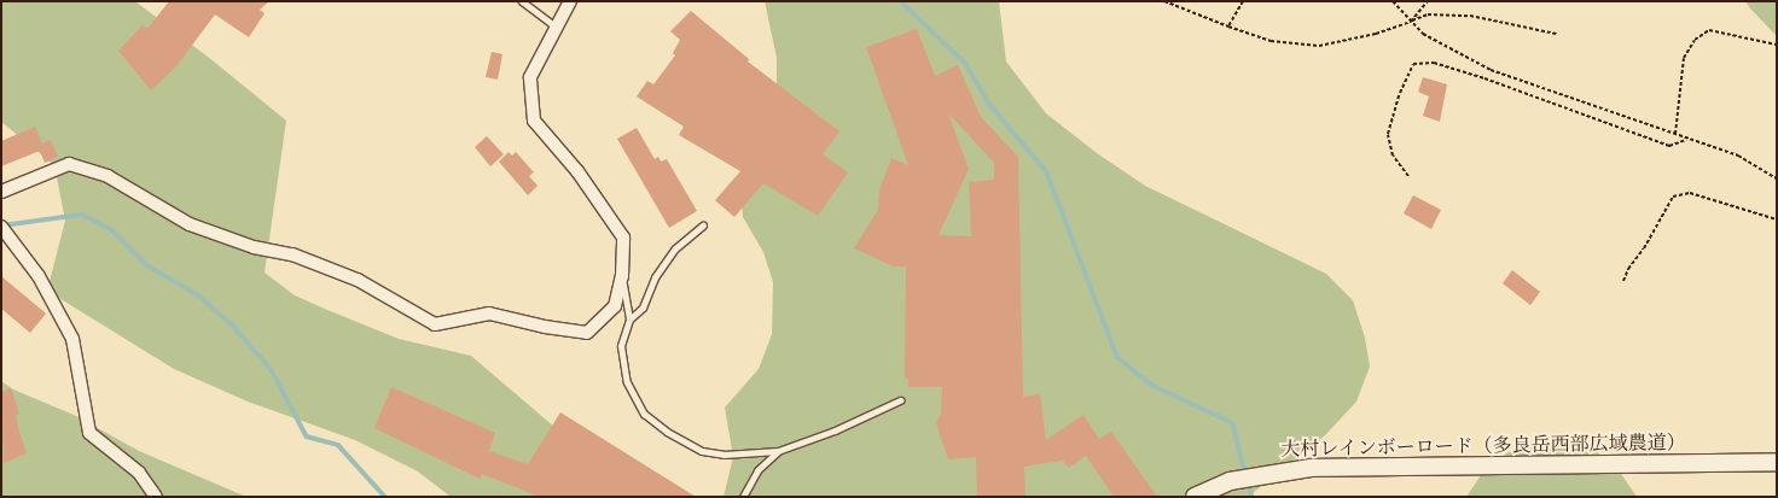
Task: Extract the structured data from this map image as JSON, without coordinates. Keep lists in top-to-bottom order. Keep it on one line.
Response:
{"streets":{"street":["大村レインボーロード（多良岳西部広域農道）"]}}
